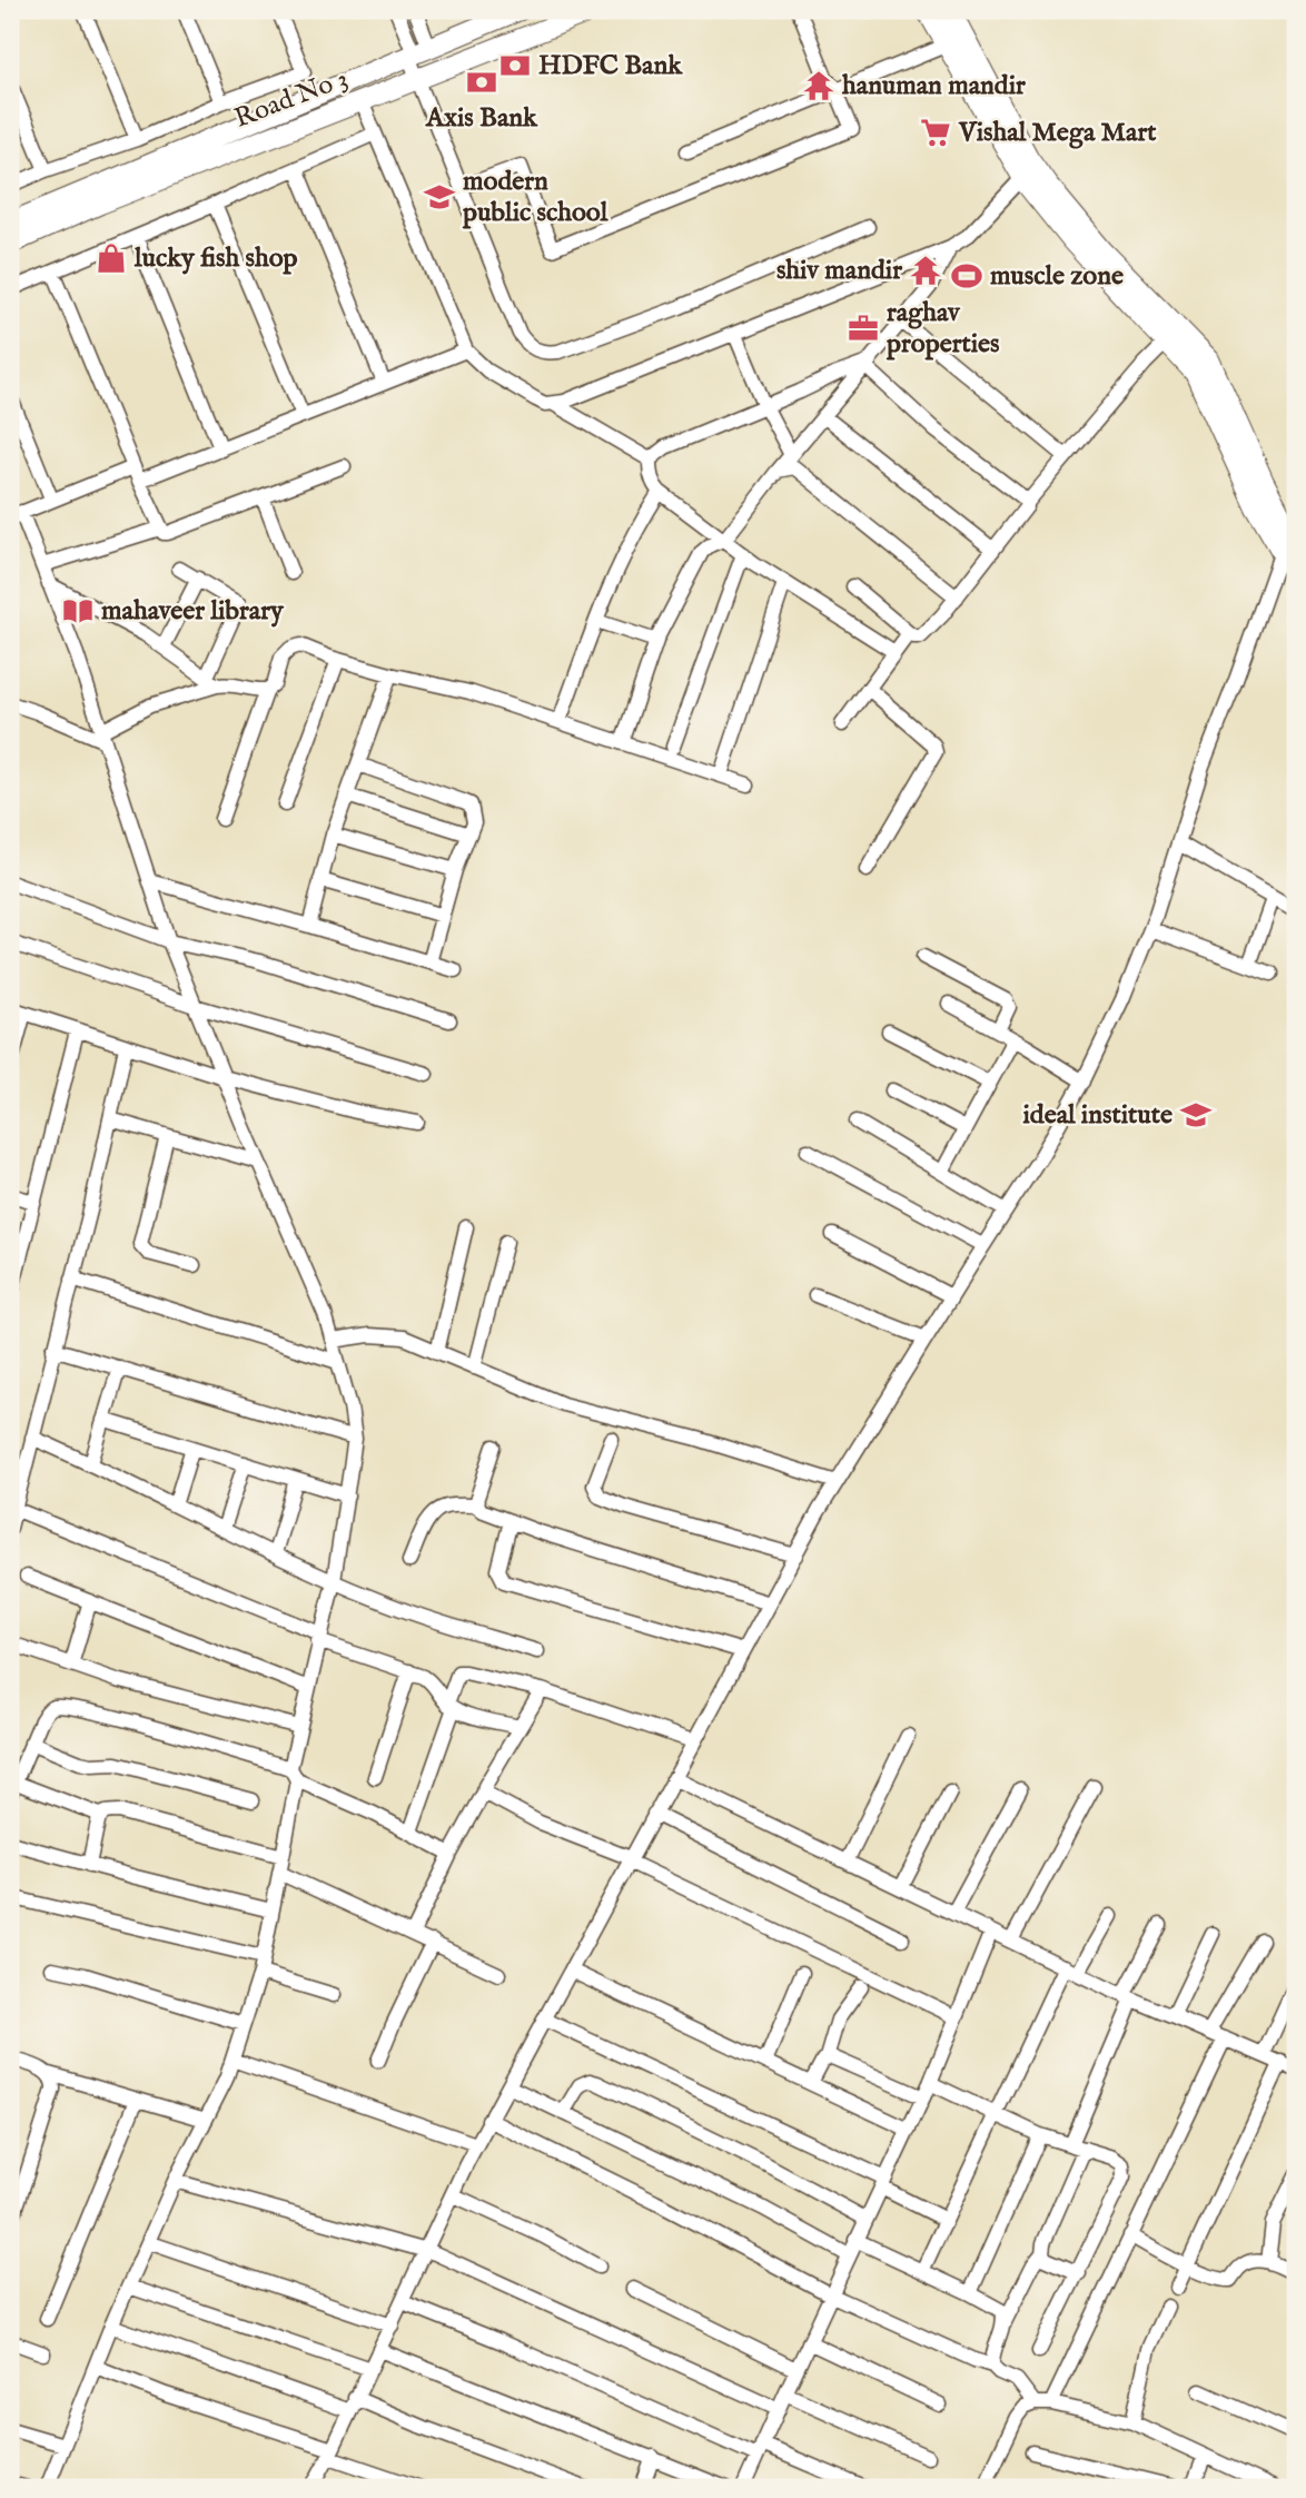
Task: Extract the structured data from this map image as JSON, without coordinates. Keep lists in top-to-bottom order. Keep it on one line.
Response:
{"streets":{"street":["Road No 3"]},"places":{"bank":["HDFC Bank","Axis Bank"],"temple":["hanuman mandir","shiv mandir"],"supermarket":["Vishal Mega Mart"],"school or university":["modern public school","ideal institute"],"shop":["lucky fish shop"],"sports":["muscle zone"],"office":["raghav properties"],"library":["mahaveer library"]}}
